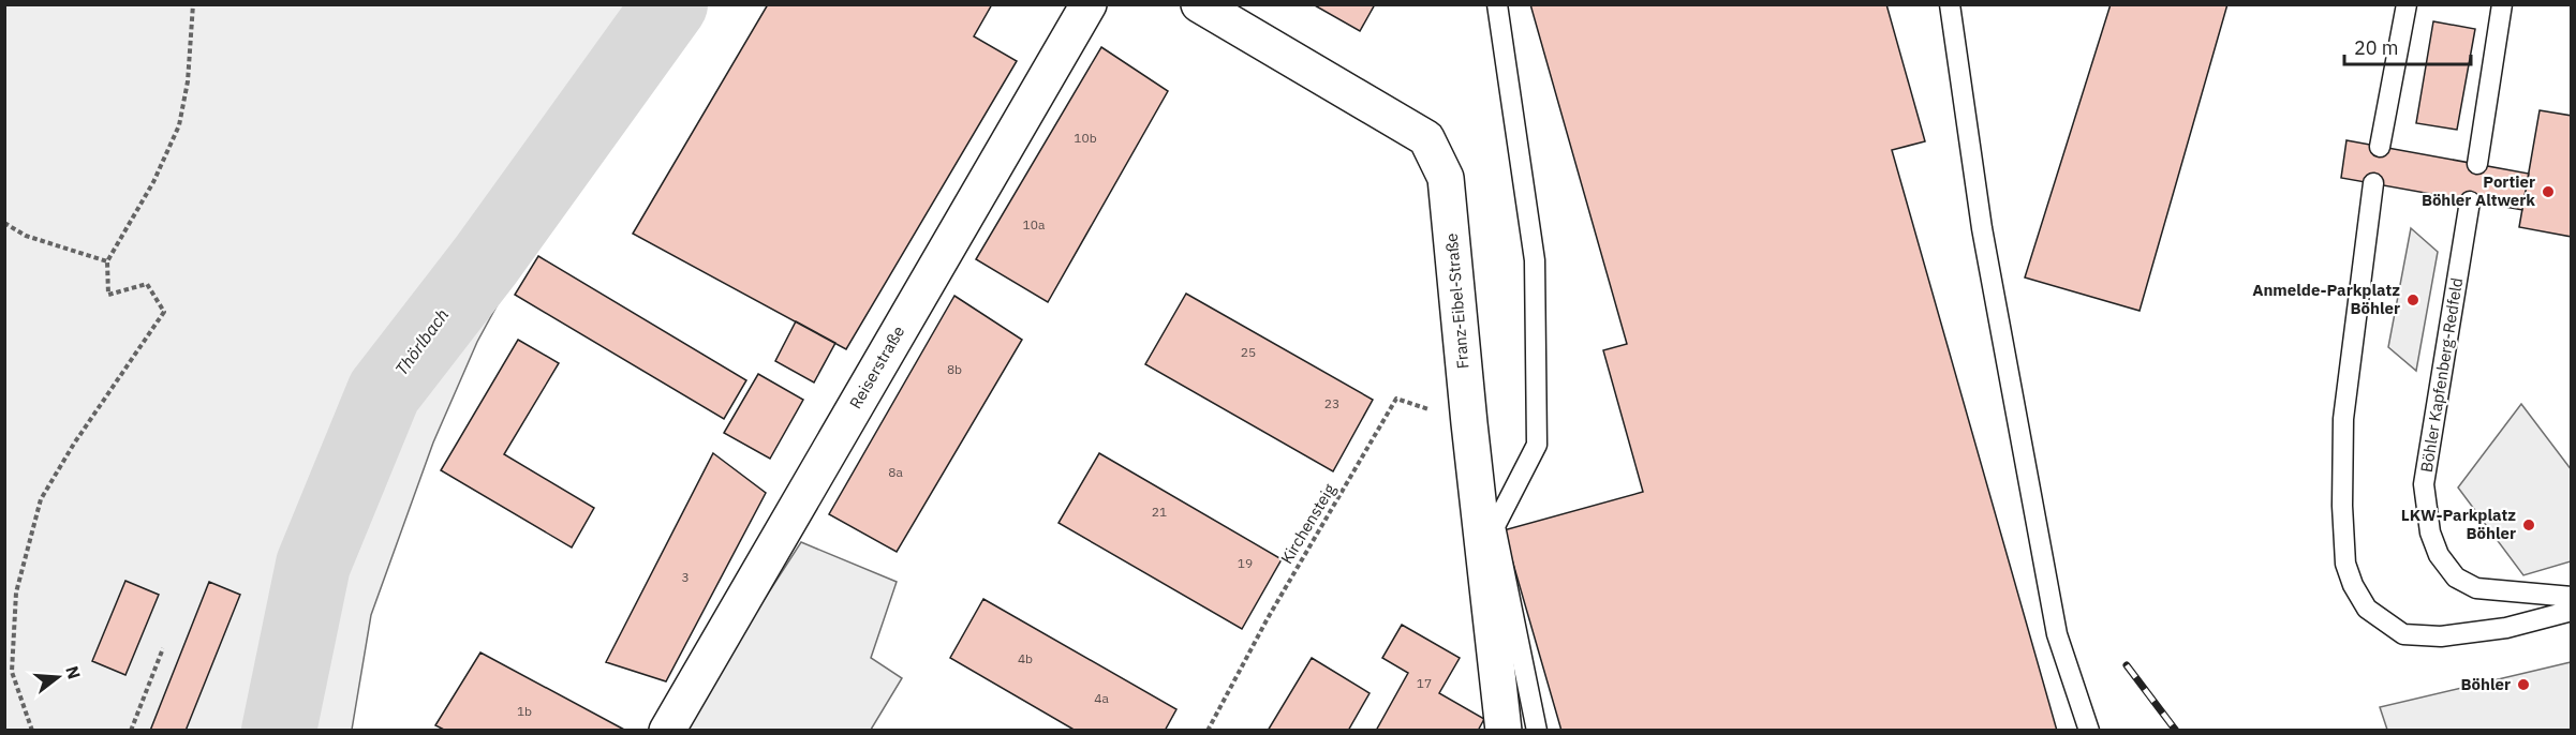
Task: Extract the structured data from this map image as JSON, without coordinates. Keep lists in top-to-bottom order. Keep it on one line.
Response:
{"streets":{"street":["Franz-Eibel-Straße","Reiserstraße"],"lane":["Böhler Kapfenberg-Redfeld"],"path":["Kirchensteig"]},"crossings":[["Franz-Eibel-Straße","Kirchensteig"]],"water":["Thörlbach"],"places":["Portier Böhler Altwerk","Anmelde-Parkplatz Böhler","LKW-Parkplatz Böhler","Böhler"],"house_numbers":["10b","10a","25","8b","23","8a","21","19","3","4b","17","4a","1b"],"scale_bar":"20 m","north":"right"}
